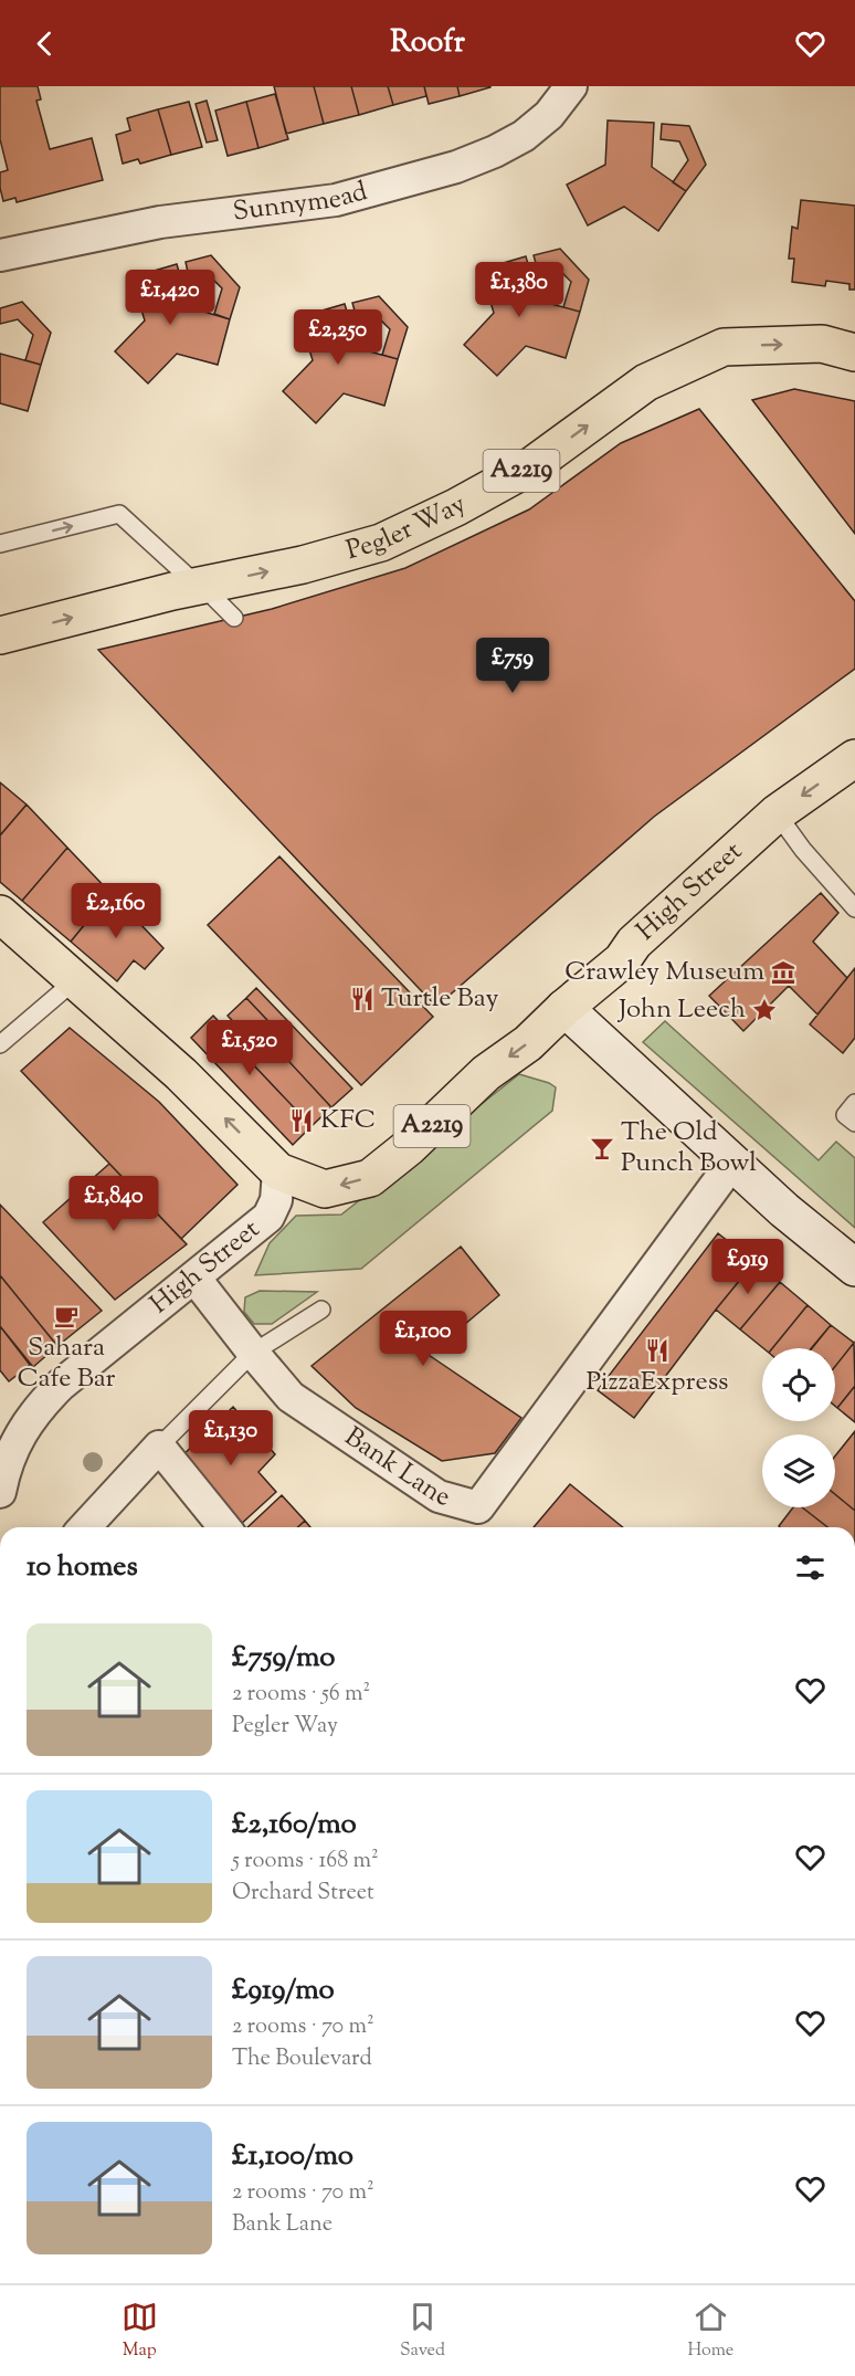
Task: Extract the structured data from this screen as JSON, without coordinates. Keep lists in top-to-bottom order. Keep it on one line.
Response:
{"streets":{"main road":["A2219","Pegler Way","High Street"],"street":["Sunnymead","Bank Lane"]},"crossings":[["A2219","High Street"],["High Street","Bank Lane"]],"one_way":["Pegler Way","High Street"],"places":{"museum":["Crawley Museum"],"restaurant":["Turtle Bay","KFC","PizzaExpress"],"place":["John Leech"],"bar":["The Old Punch Bowl"],"cafe":["Sahara Cafe Bar"]},"page":{"header":"Roofr","price":["£1,380","£1,420","£2,250","£759","£2,160","£1,520","£1,840","£919","£1,100","£1,130"],"heading":"10 homes","list":[{"name":"£759/mo","note":"2 rooms · 56 m² · Pegler Way"},{"name":"£2,160/mo","note":"5 rooms · 168 m² · Orchard Street"},{"name":"£919/mo","note":"2 rooms · 70 m² · The Boulevard"},{"name":"£1,100/mo","note":"2 rooms · 70 m² · Bank Lane"}],"tabs":["Map","Saved","Home"]}}
